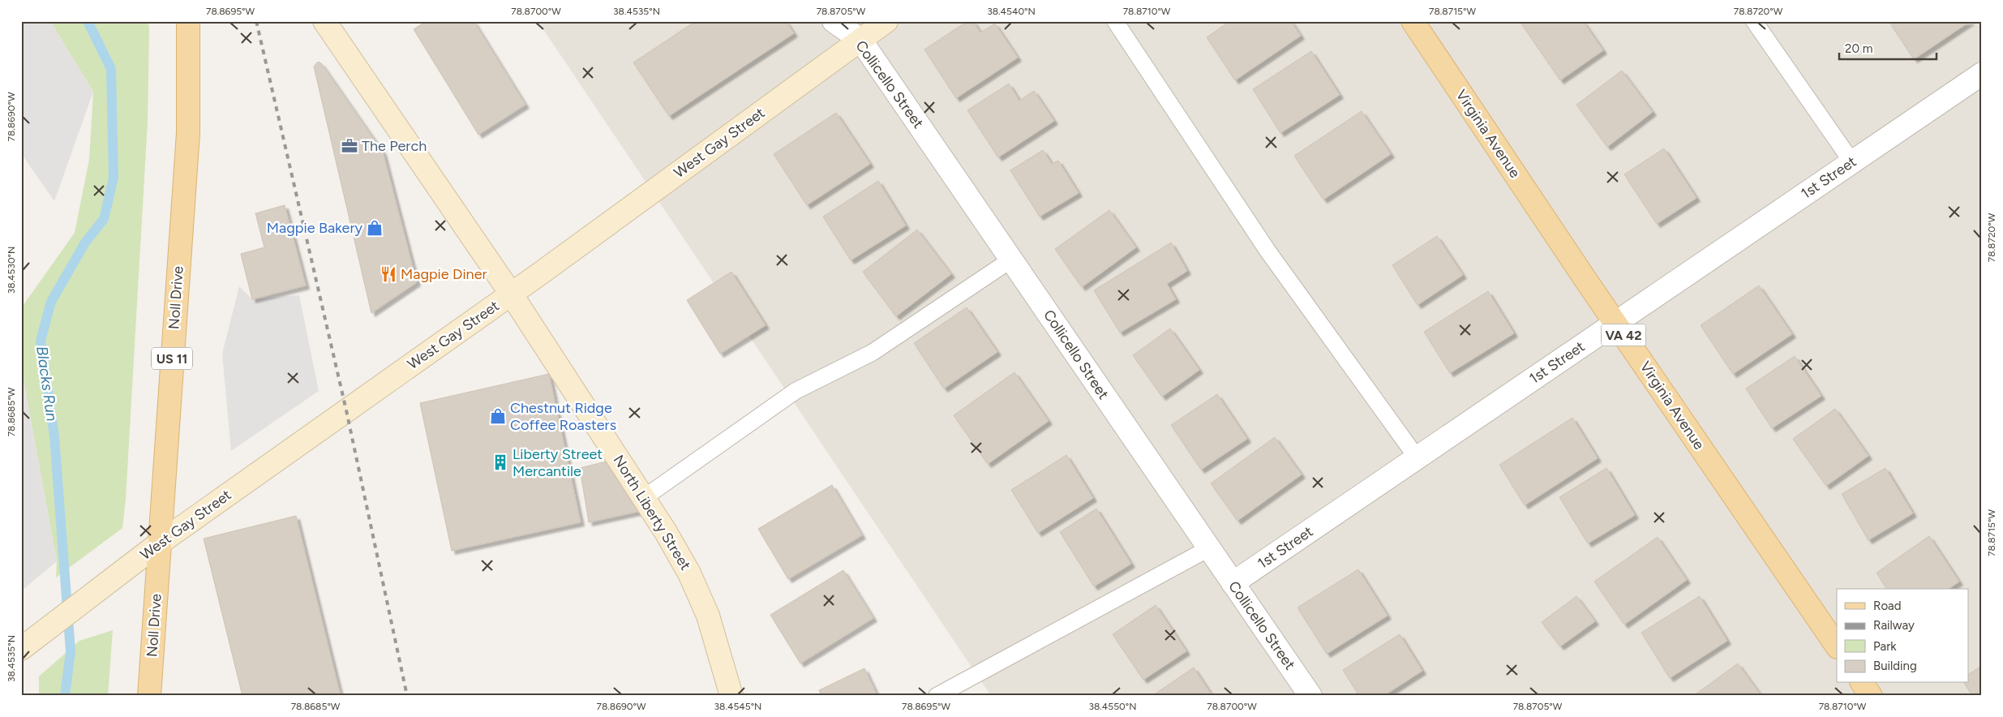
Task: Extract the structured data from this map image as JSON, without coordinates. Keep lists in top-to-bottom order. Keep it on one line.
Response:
{"streets":{"main road":["Virginia Avenue","Noll Drive","VA 42","US 11"],"street":["Collicello Street","West Gay Street","1st Street","North Liberty Street"]},"crossings":[["Collicello Street","West Gay Street"],["Collicello Street","1st Street"],["Virginia Avenue","1st Street"],["West Gay Street","Noll Drive"],["West Gay Street","North Liberty Street"]],"water":["Blacks Run"],"places":{"office":["The Perch"],"shop":["Magpie Bakery","Chestnut Ridge Coffee Roasters"],"restaurant":["Magpie Diner"],"building":["Liberty Street Mercantile"]},"legend":["Road","Railway","Park","Building"],"scale_bar":"20 m","coordinates":["78.8695°W","78.8700°W","38.4535°N","78.8705°W","38.4540°N","78.8710°W","78.8715°W","78.8720°W","78.8690°W","38.4530°N","78.8685°W","38.4545°N","38.4550°N"]}
